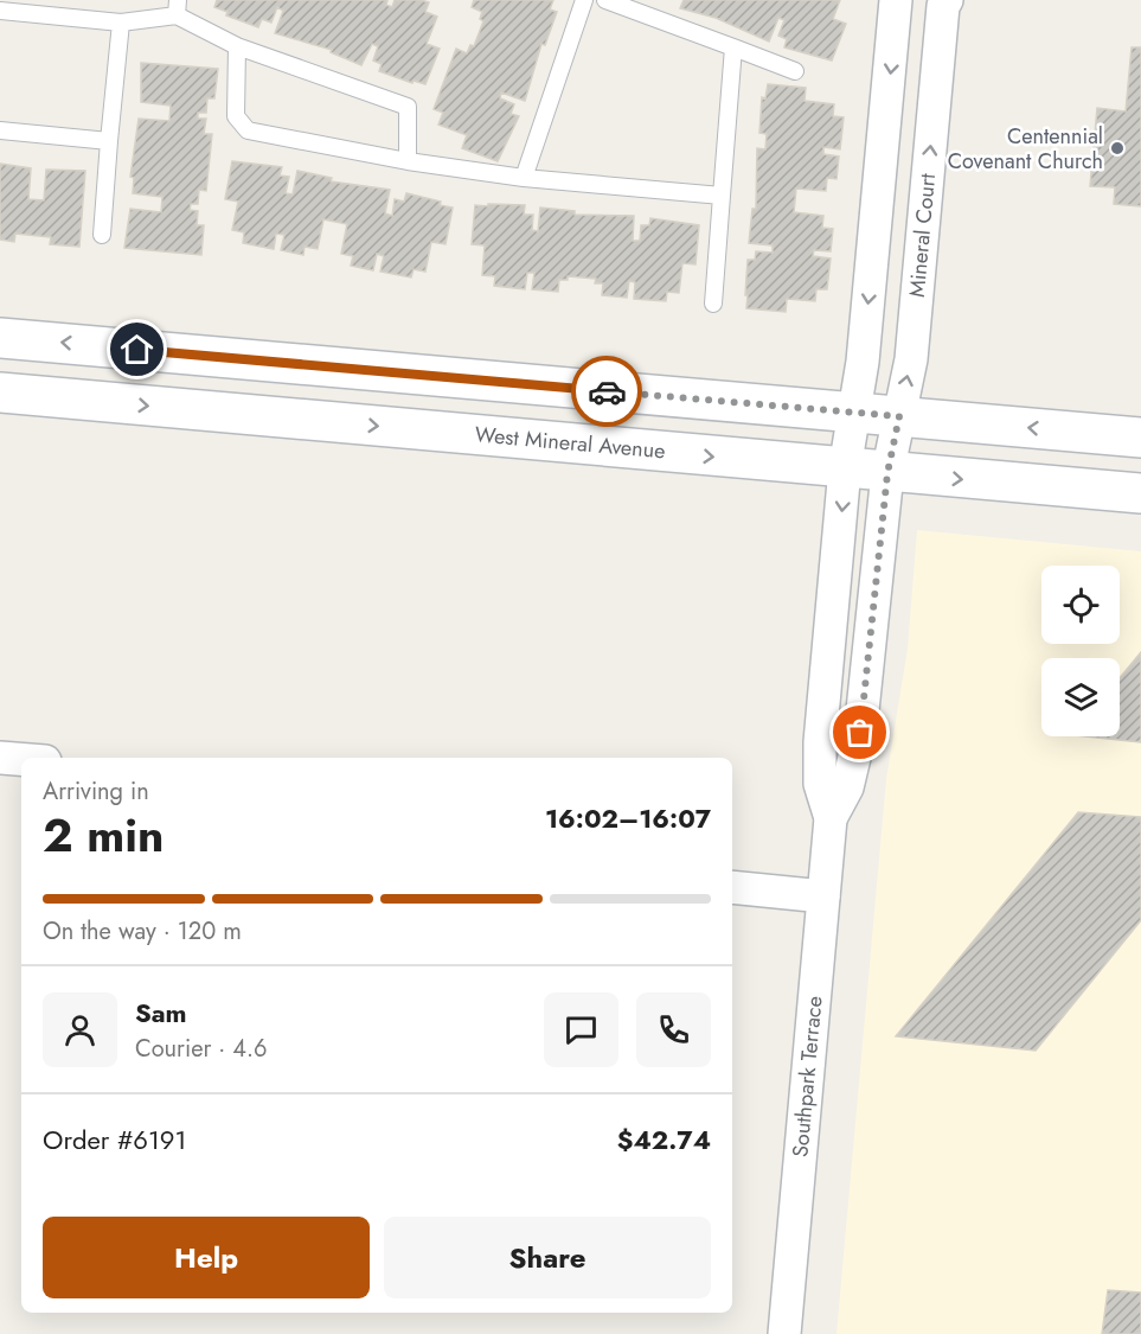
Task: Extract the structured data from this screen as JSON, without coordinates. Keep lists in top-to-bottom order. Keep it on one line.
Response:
{"streets":{"main road":["West Mineral Avenue"],"street":["Mineral Court","Southpark Terrace"]},"crossings":[["Mineral Court","West Mineral Avenue"],["Mineral Court","Southpark Terrace"],["West Mineral Avenue","Southpark Terrace"]],"places":["Centennial Covenant Church"],"page":{"heading":["2 min","Arriving in","16:02–16:07"],"panel":["Sam","Courier · 4.6","Order #6191","$42.74"],"bar":"On the way · 120 m","buttons":["Help","Share"]}}
